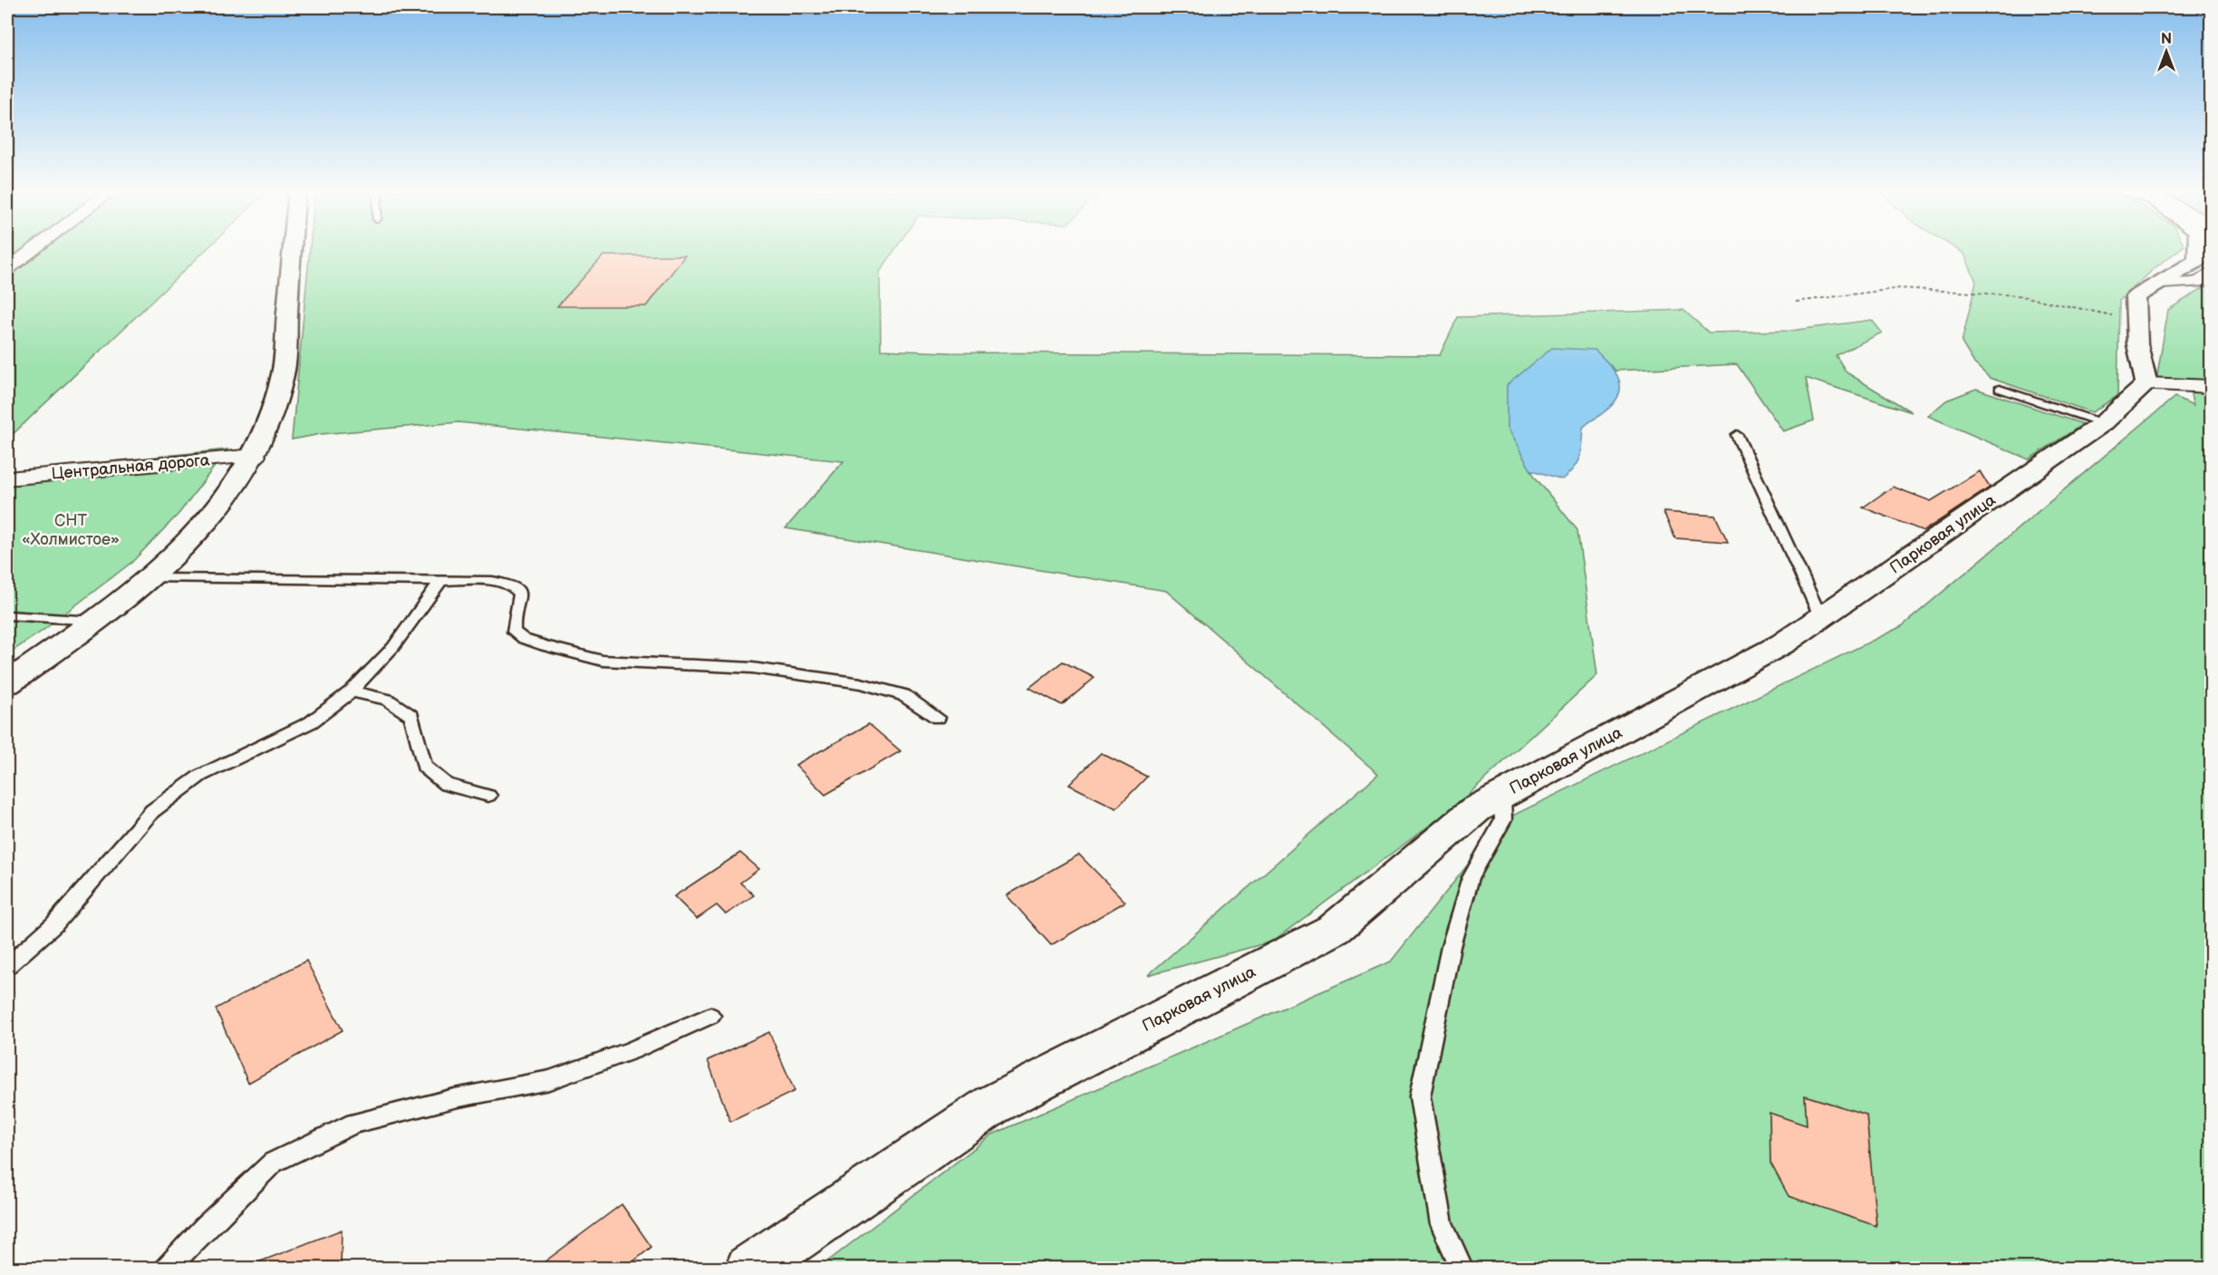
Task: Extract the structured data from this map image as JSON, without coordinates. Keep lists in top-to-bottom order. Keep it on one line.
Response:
{"streets":{"street":["Центральная дорога","Парковая улица"]},"parks":["СНТ «Холмистое»"],"north":"top"}
